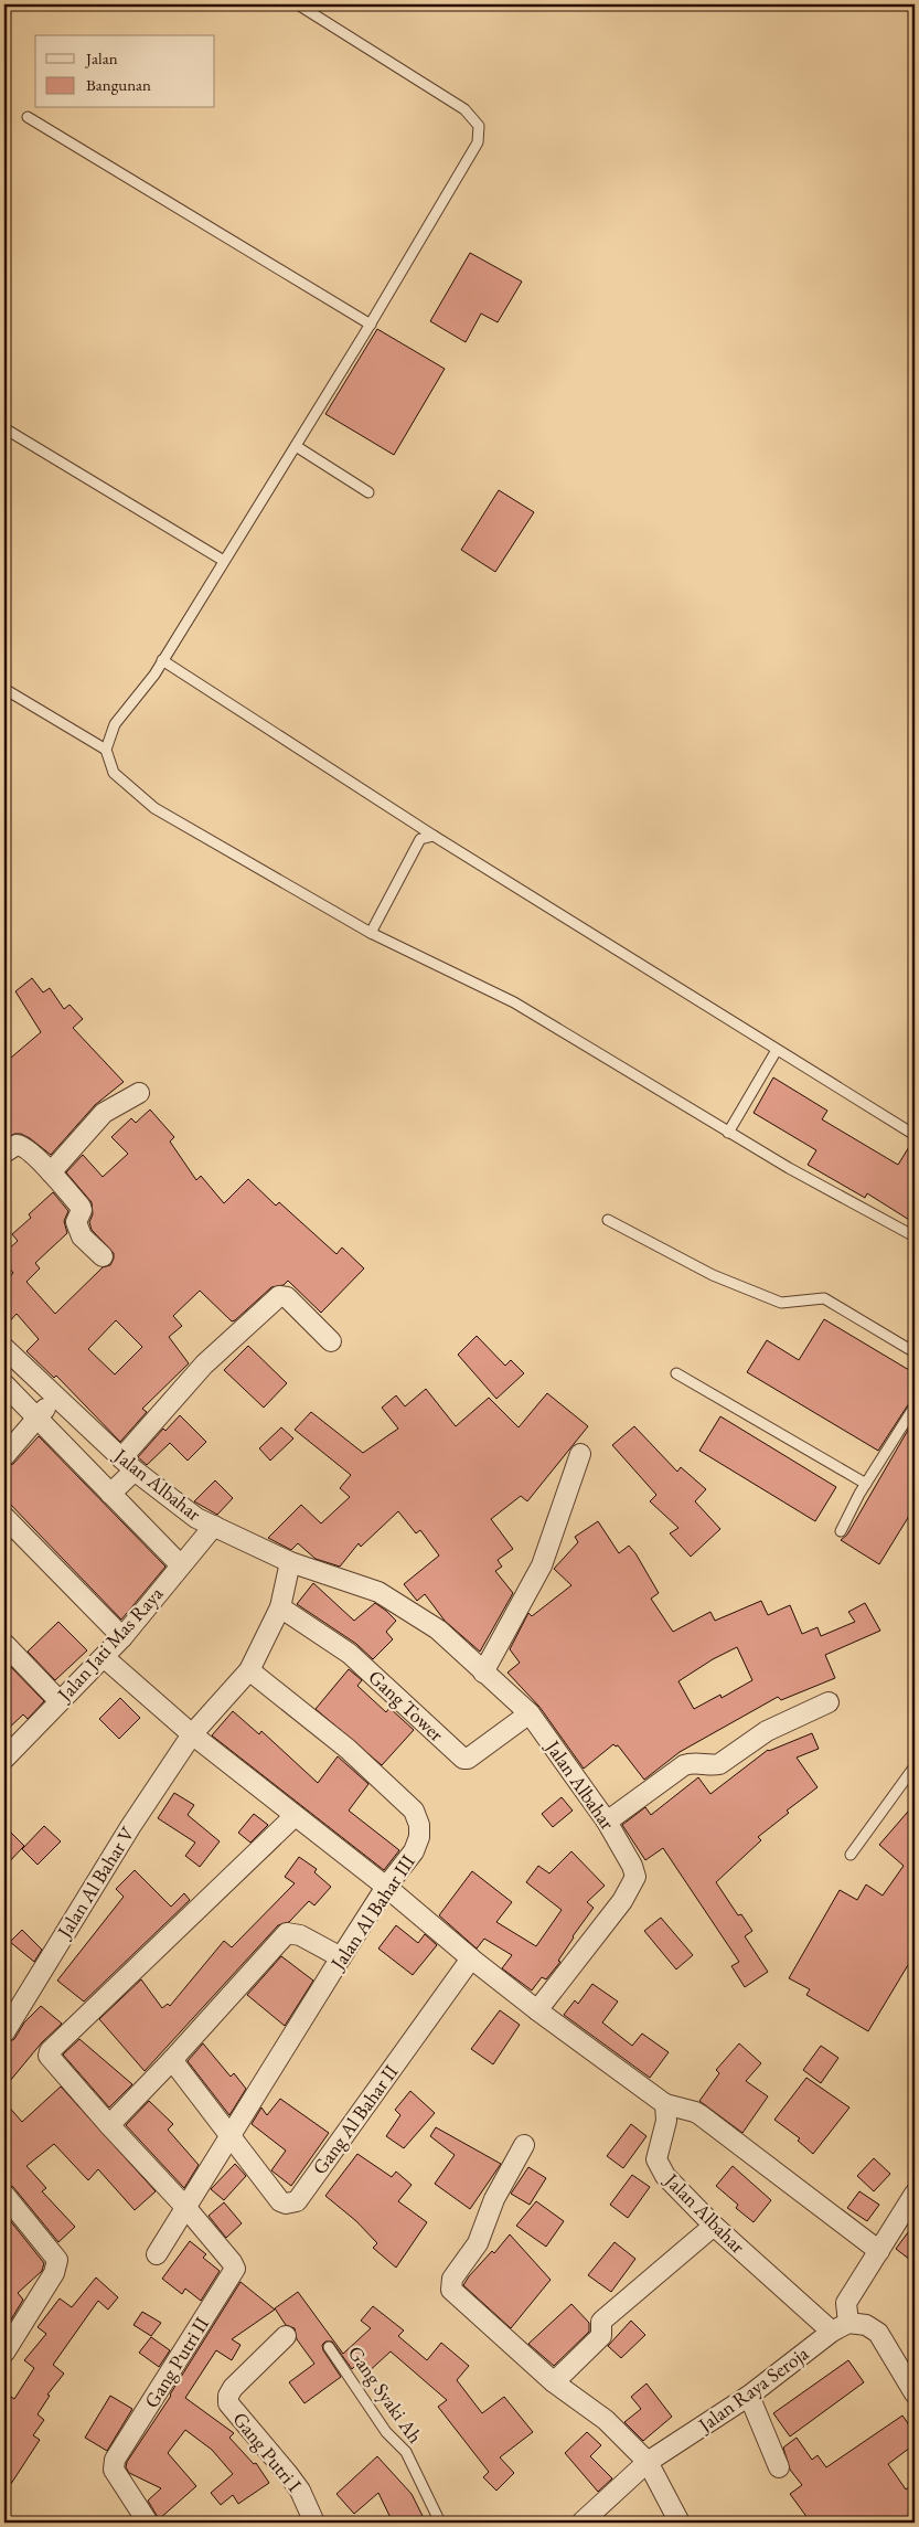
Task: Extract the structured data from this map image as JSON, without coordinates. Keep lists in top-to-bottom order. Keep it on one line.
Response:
{"streets":{"street":["Jalan Albahar","Jalan Jati Mas Raya","Gang Tower","Jalan Al Bahar V","Jalan Al Bahar III","Gang Al Bahar II","Gang Putri II","Jalan Raya Seroja","Gang Putri I"],"lane":["Gang Syaki Ah"]},"crossings":[["Jalan Albahar","Jalan Jati Mas Raya"],["Jalan Albahar","Gang Tower"],["Jalan Albahar","Jalan Al Bahar V"],["Jalan Albahar","Jalan Raya Seroja"],["Gang Tower","Jalan Al Bahar V"],["Jalan Al Bahar V","Jalan Al Bahar III"],["Jalan Al Bahar III","Gang Al Bahar II"],["Jalan Al Bahar III","Gang Putri II"]],"legend":["Jalan","Bangunan"]}
